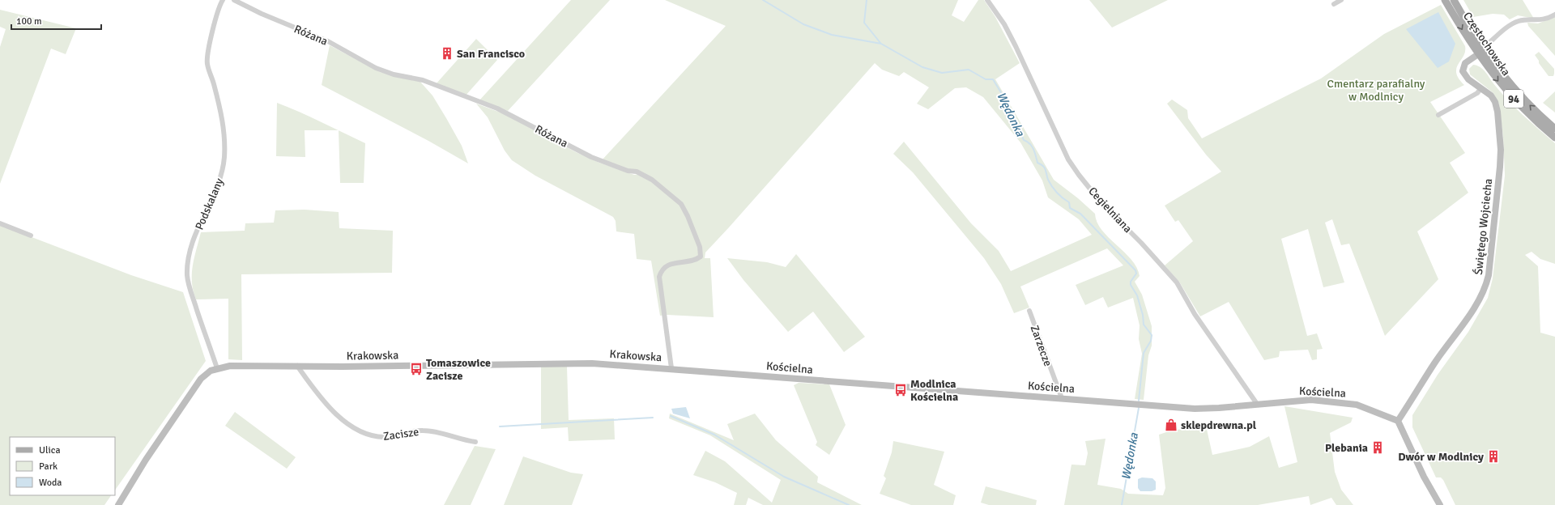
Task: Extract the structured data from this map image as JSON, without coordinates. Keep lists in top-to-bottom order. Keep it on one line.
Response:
{"streets":{"main road":["Częstochowska","94"],"street":["Różana","Podskalany","Cegielniana","Świętego Wojciecha","Zarzecze","Krakowska","Kościelna","Zacisze"]},"crossings":[["Różana","Krakowska"],["Częstochowska","Świętego Wojciecha"],["Podskalany","Krakowska"],["Cegielniana","Kościelna"],["Świętego Wojciecha","Kościelna"],["Zarzecze","Kościelna"],["Krakowska","Kościelna"],["Krakowska","Zacisze"]],"water":["Wędonka"],"parks":["Cmentarz parafialny w Modlnicy"],"places":{"building":["San Francisco","Plebania","Dwór w Modlnicy"],"bus stop":["Tomaszowice Zacisze","Modlnica Kościelna"],"shop":["sklepdrewna.pl"]},"legend":["Ulica","Park","Woda"],"scale_bar":"100 m"}
